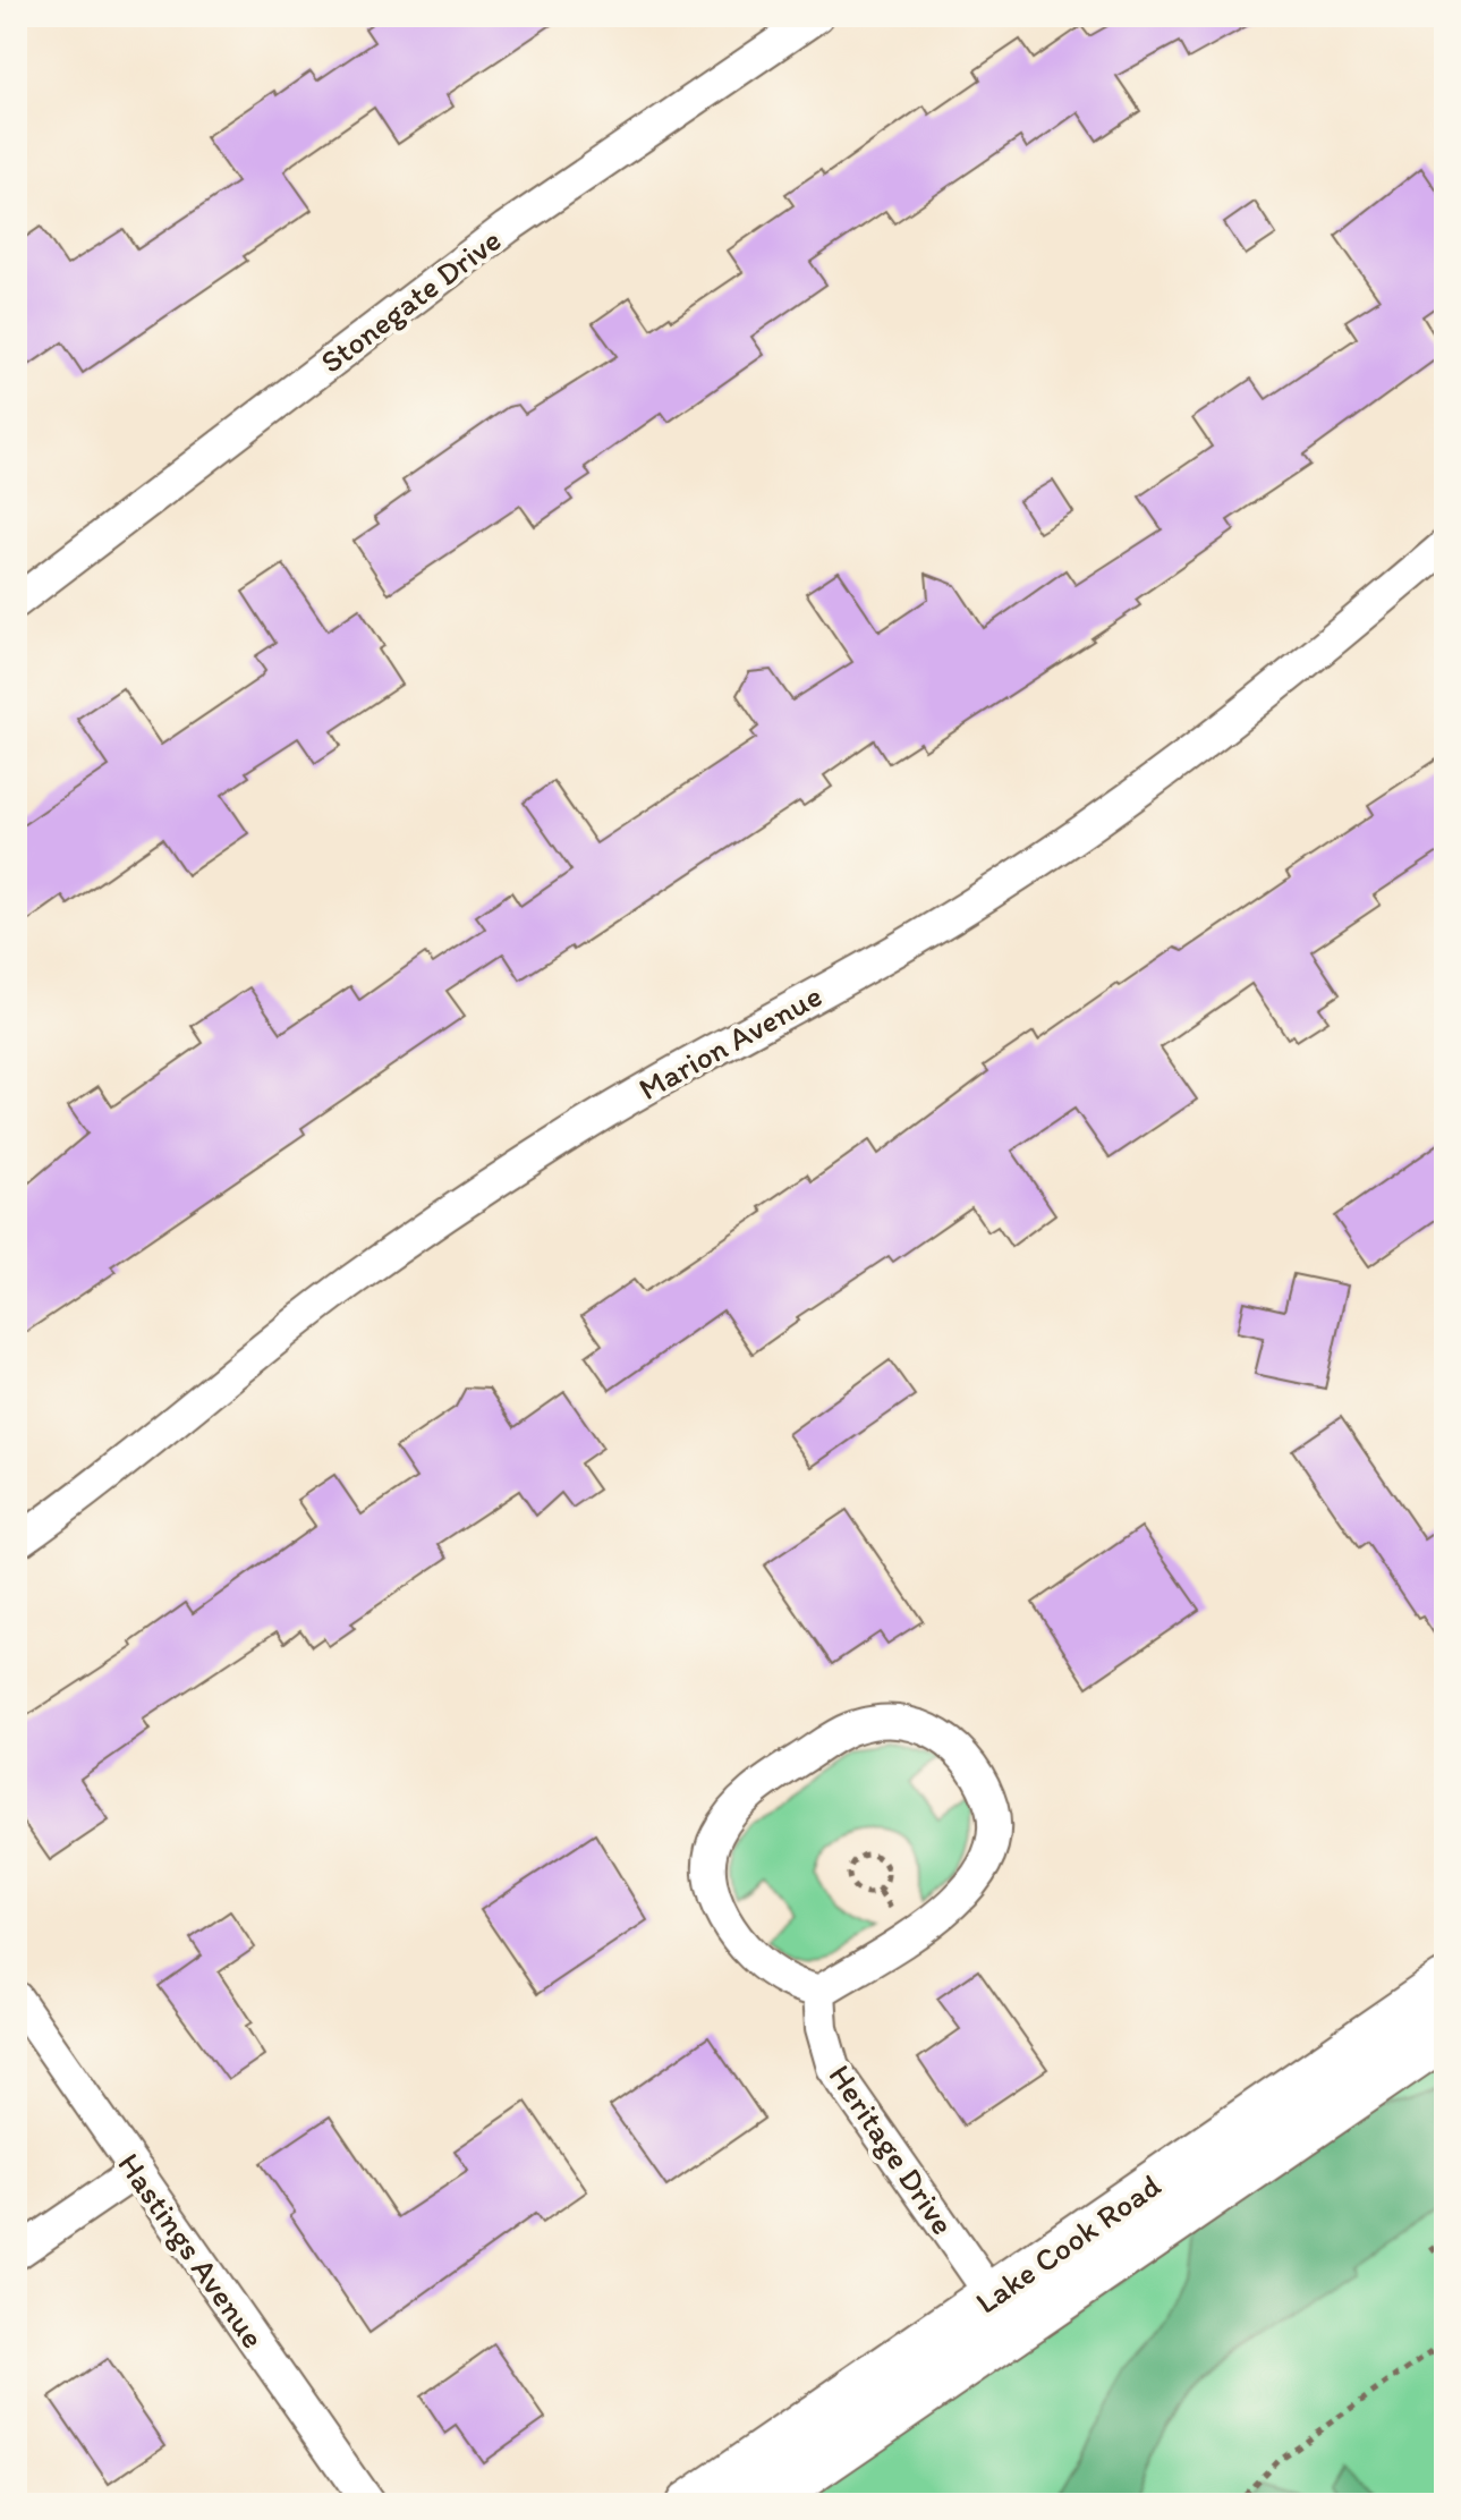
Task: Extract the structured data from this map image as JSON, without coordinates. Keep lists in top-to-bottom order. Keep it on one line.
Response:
{"streets":{"main road":["Lake Cook Road"],"street":["Stonegate Drive","Marion Avenue","Heritage Drive","Hastings Avenue"]},"crossings":[["Heritage Drive","Lake Cook Road"]]}
